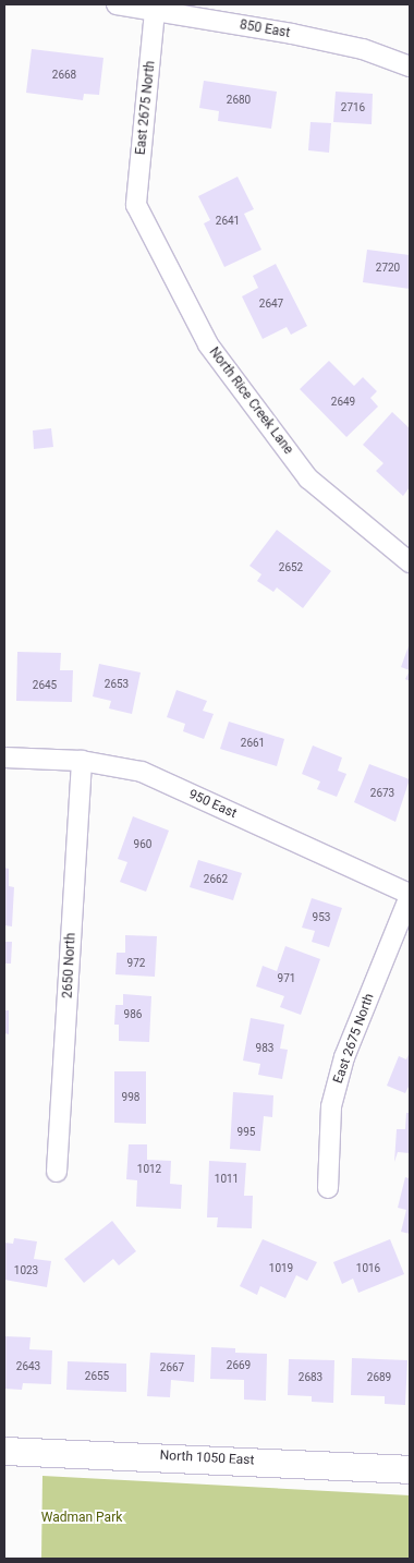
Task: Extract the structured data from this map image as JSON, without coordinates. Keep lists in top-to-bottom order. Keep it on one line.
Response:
{"streets":{"main road":["North 1050 East"],"street":["850 East","East 2675 North","North Rice Creek Lane","950 East","2650 North"]},"crossings":[["850 East","East 2675 North"],["East 2675 North","North Rice Creek Lane"],["East 2675 North","950 East"],["950 East","2650 North"]],"parks":["Wadman Park"],"house_numbers":["2668","2680","2716","2641","2720","2647","2649","2652","2653","2645","2661","2673","960","2662","953","972","971","986","983","998","995","1012","1011","1019","1016","1023","2669","2643","2667","2655","2683","2689"]}
